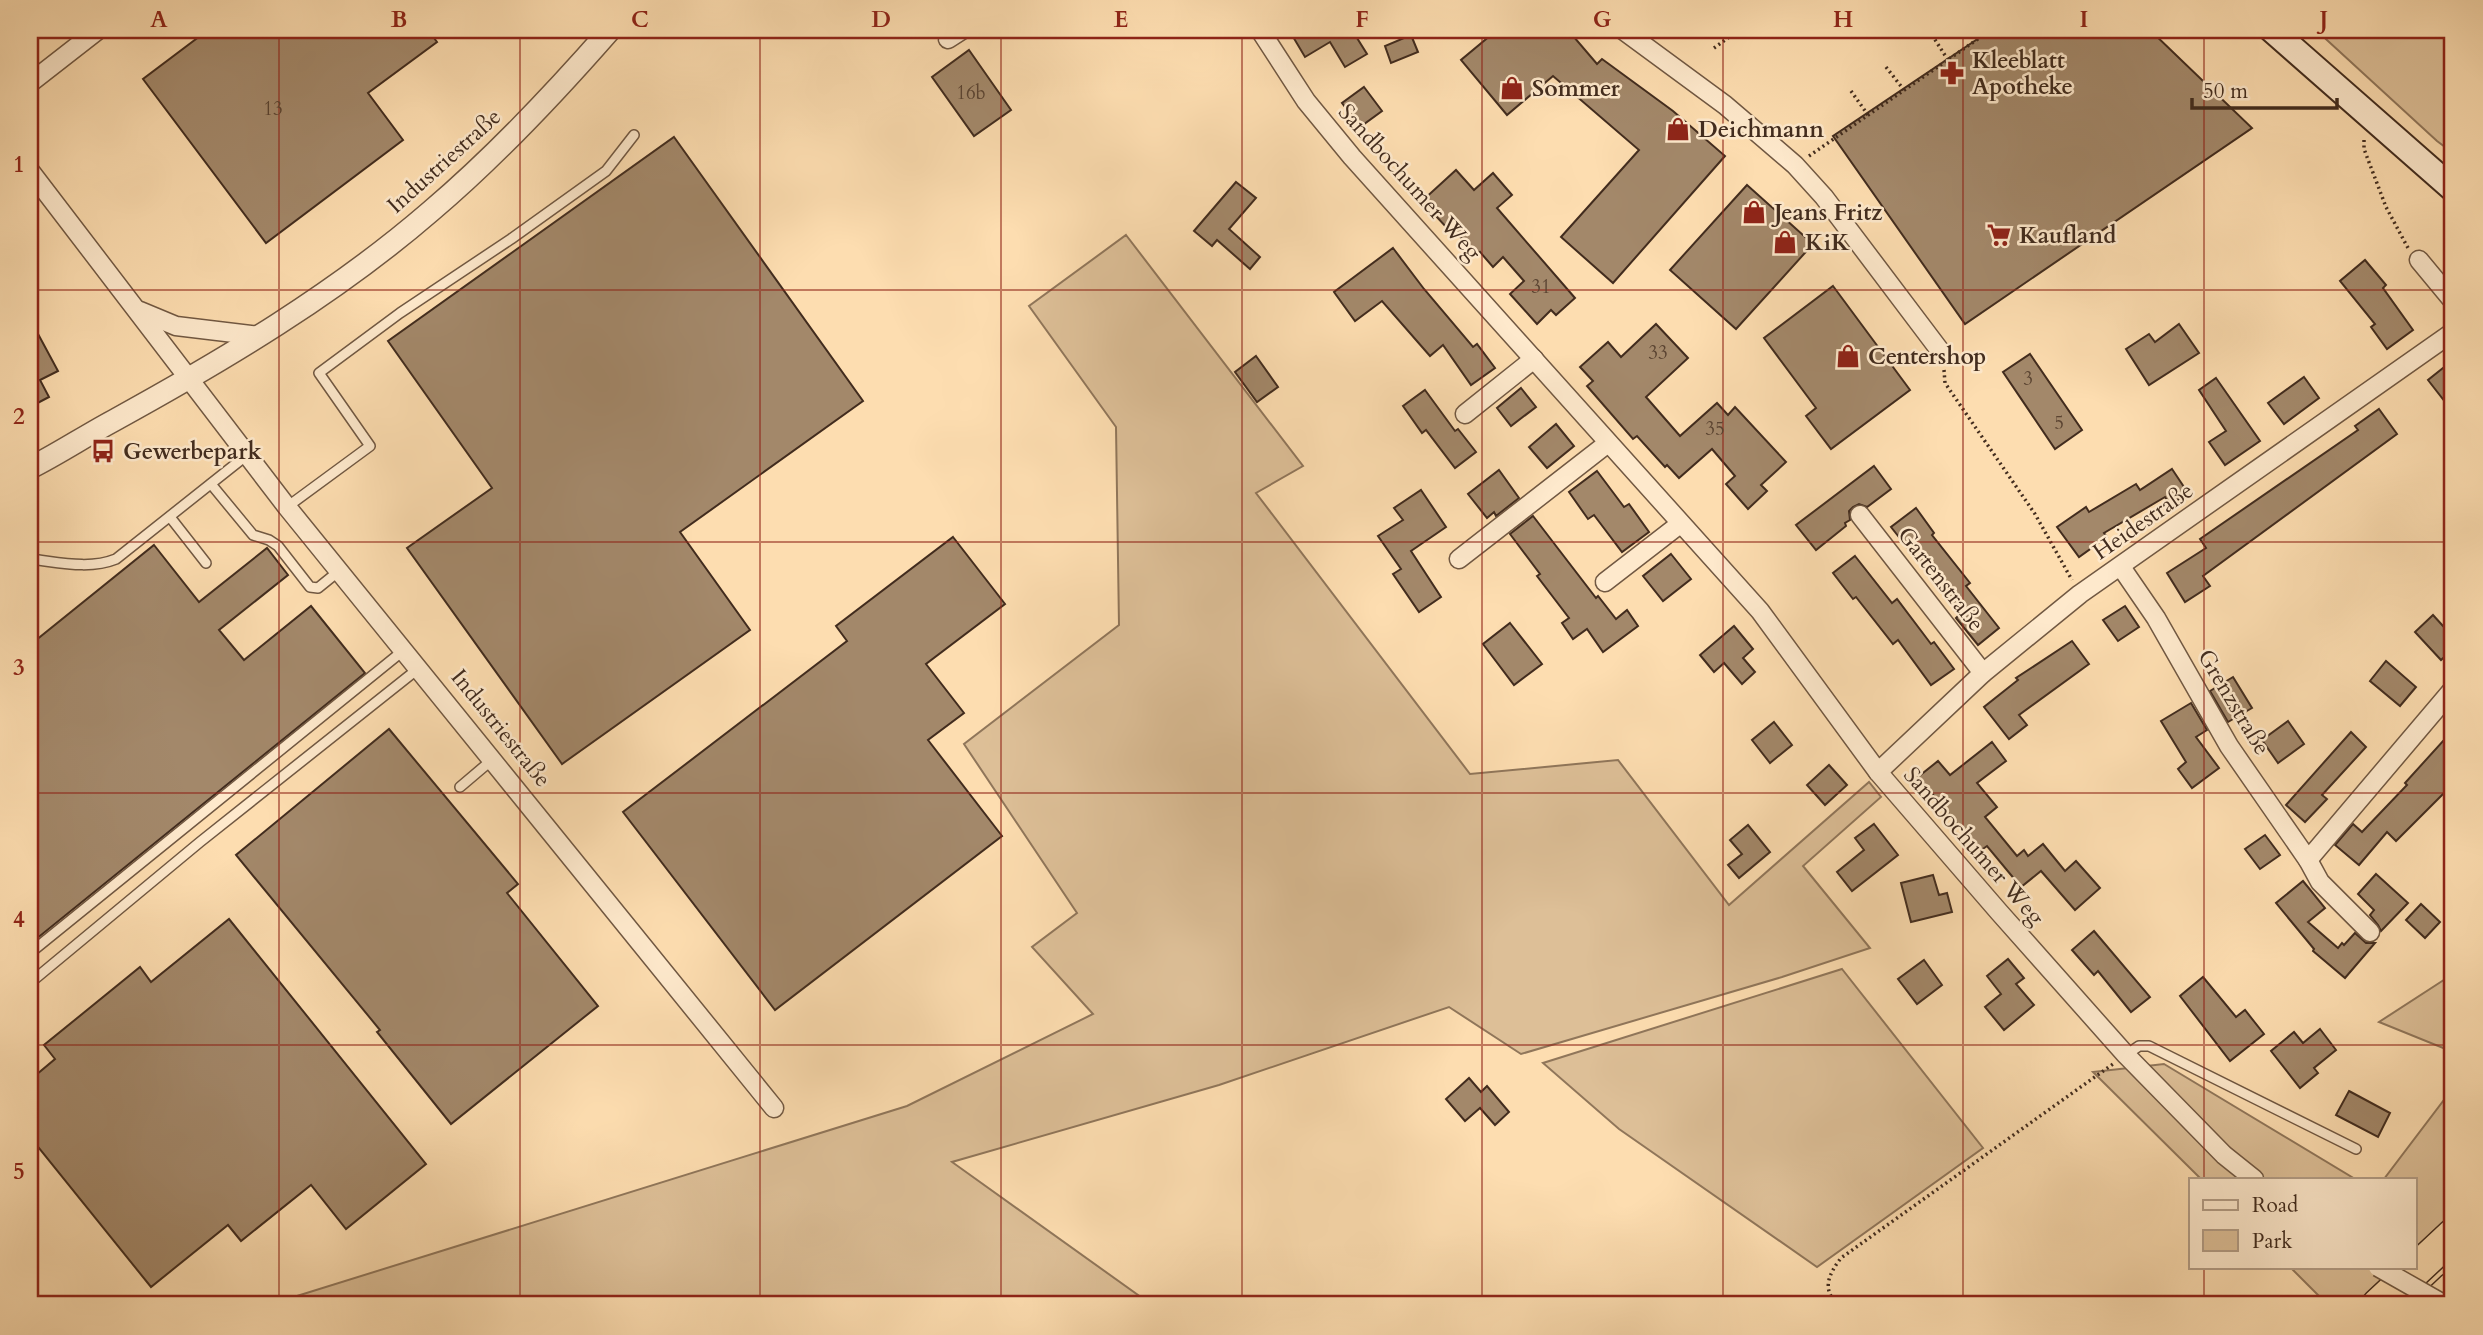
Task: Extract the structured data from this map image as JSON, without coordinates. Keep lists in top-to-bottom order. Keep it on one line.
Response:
{"streets":{"street":["Industriestraße","Sandbochumer Weg","Heidestraße","Gartenstraße","Grenzstraße"]},"crossings":[["Sandbochumer Weg","Heidestraße"],["Heidestraße","Gartenstraße"],["Heidestraße","Grenzstraße"]],"places":{"pharmacy":["Kleeblatt Apotheke"],"shop":["Sommer","Deichmann","Jeans Fritz","KiK","Centershop"],"supermarket":["Kaufland"],"bus stop":["Gewerbepark"]},"house_numbers":["16b","13","31","33","3","5","35"],"legend":["Road","Park"],"scale_bar":"50 m","grid":{"columns":["A","B","C","D","E","F","G","H","I","J"],"rows":["1","2","3","4","5"]}}
